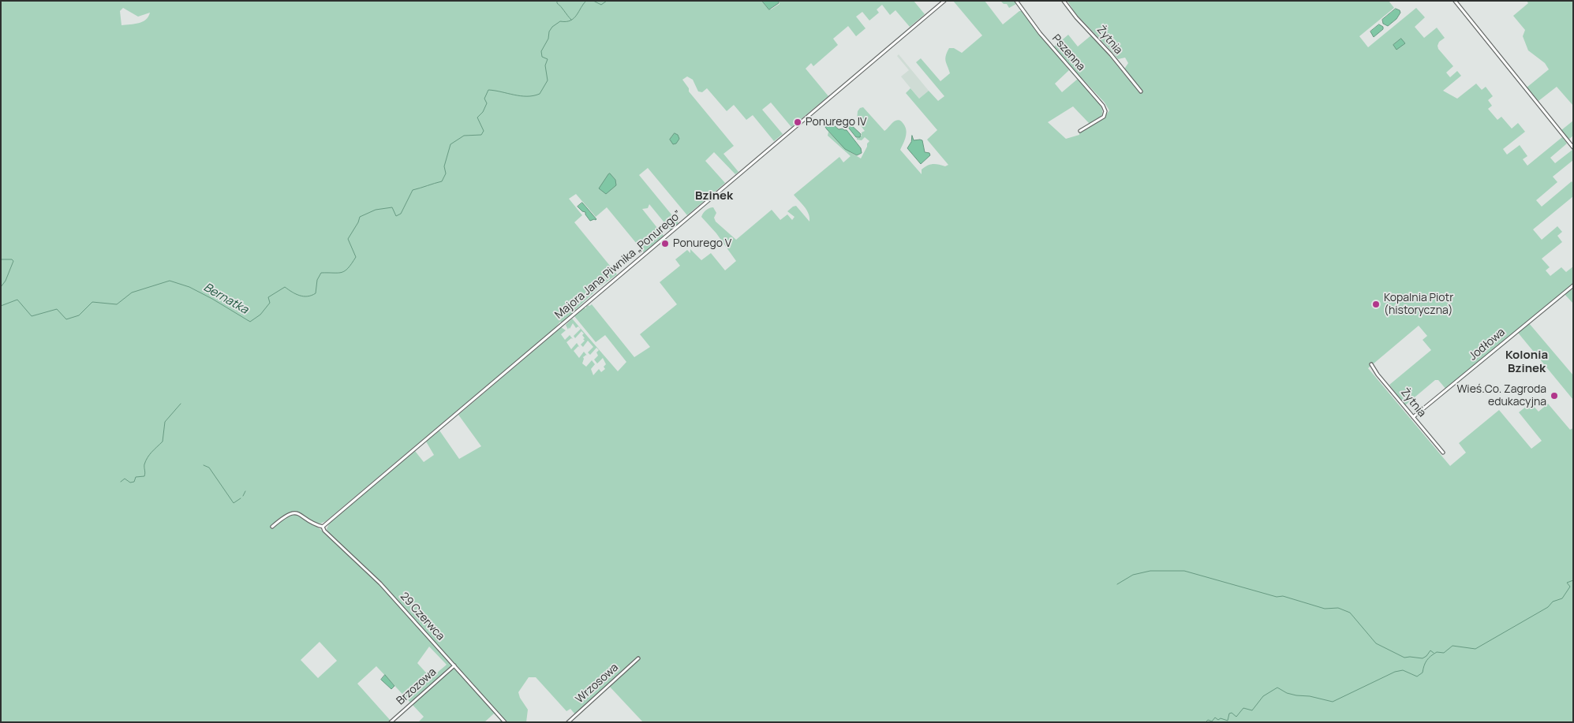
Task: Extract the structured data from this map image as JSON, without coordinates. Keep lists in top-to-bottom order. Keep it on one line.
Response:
{"streets":{"street":["Żytnia","Pszenna","Majora Jana Piwnika „Ponurego”","Jodłowa","29 Czerwca","Wrzosowa","Brzozowa"]},"crossings":[["Żytnia","Jodłowa"],["Majora Jana Piwnika „Ponurego”","29 Czerwca"],["29 Czerwca","Brzozowa"]],"districts":["Bzinek","Kolonia Bzinek"],"water":["Bernatka"],"places":["Ponurego IV","Ponurego V","Kopalnia Piotr (historyczna)","Wieś.Co. Zagroda edukacyjna"]}
